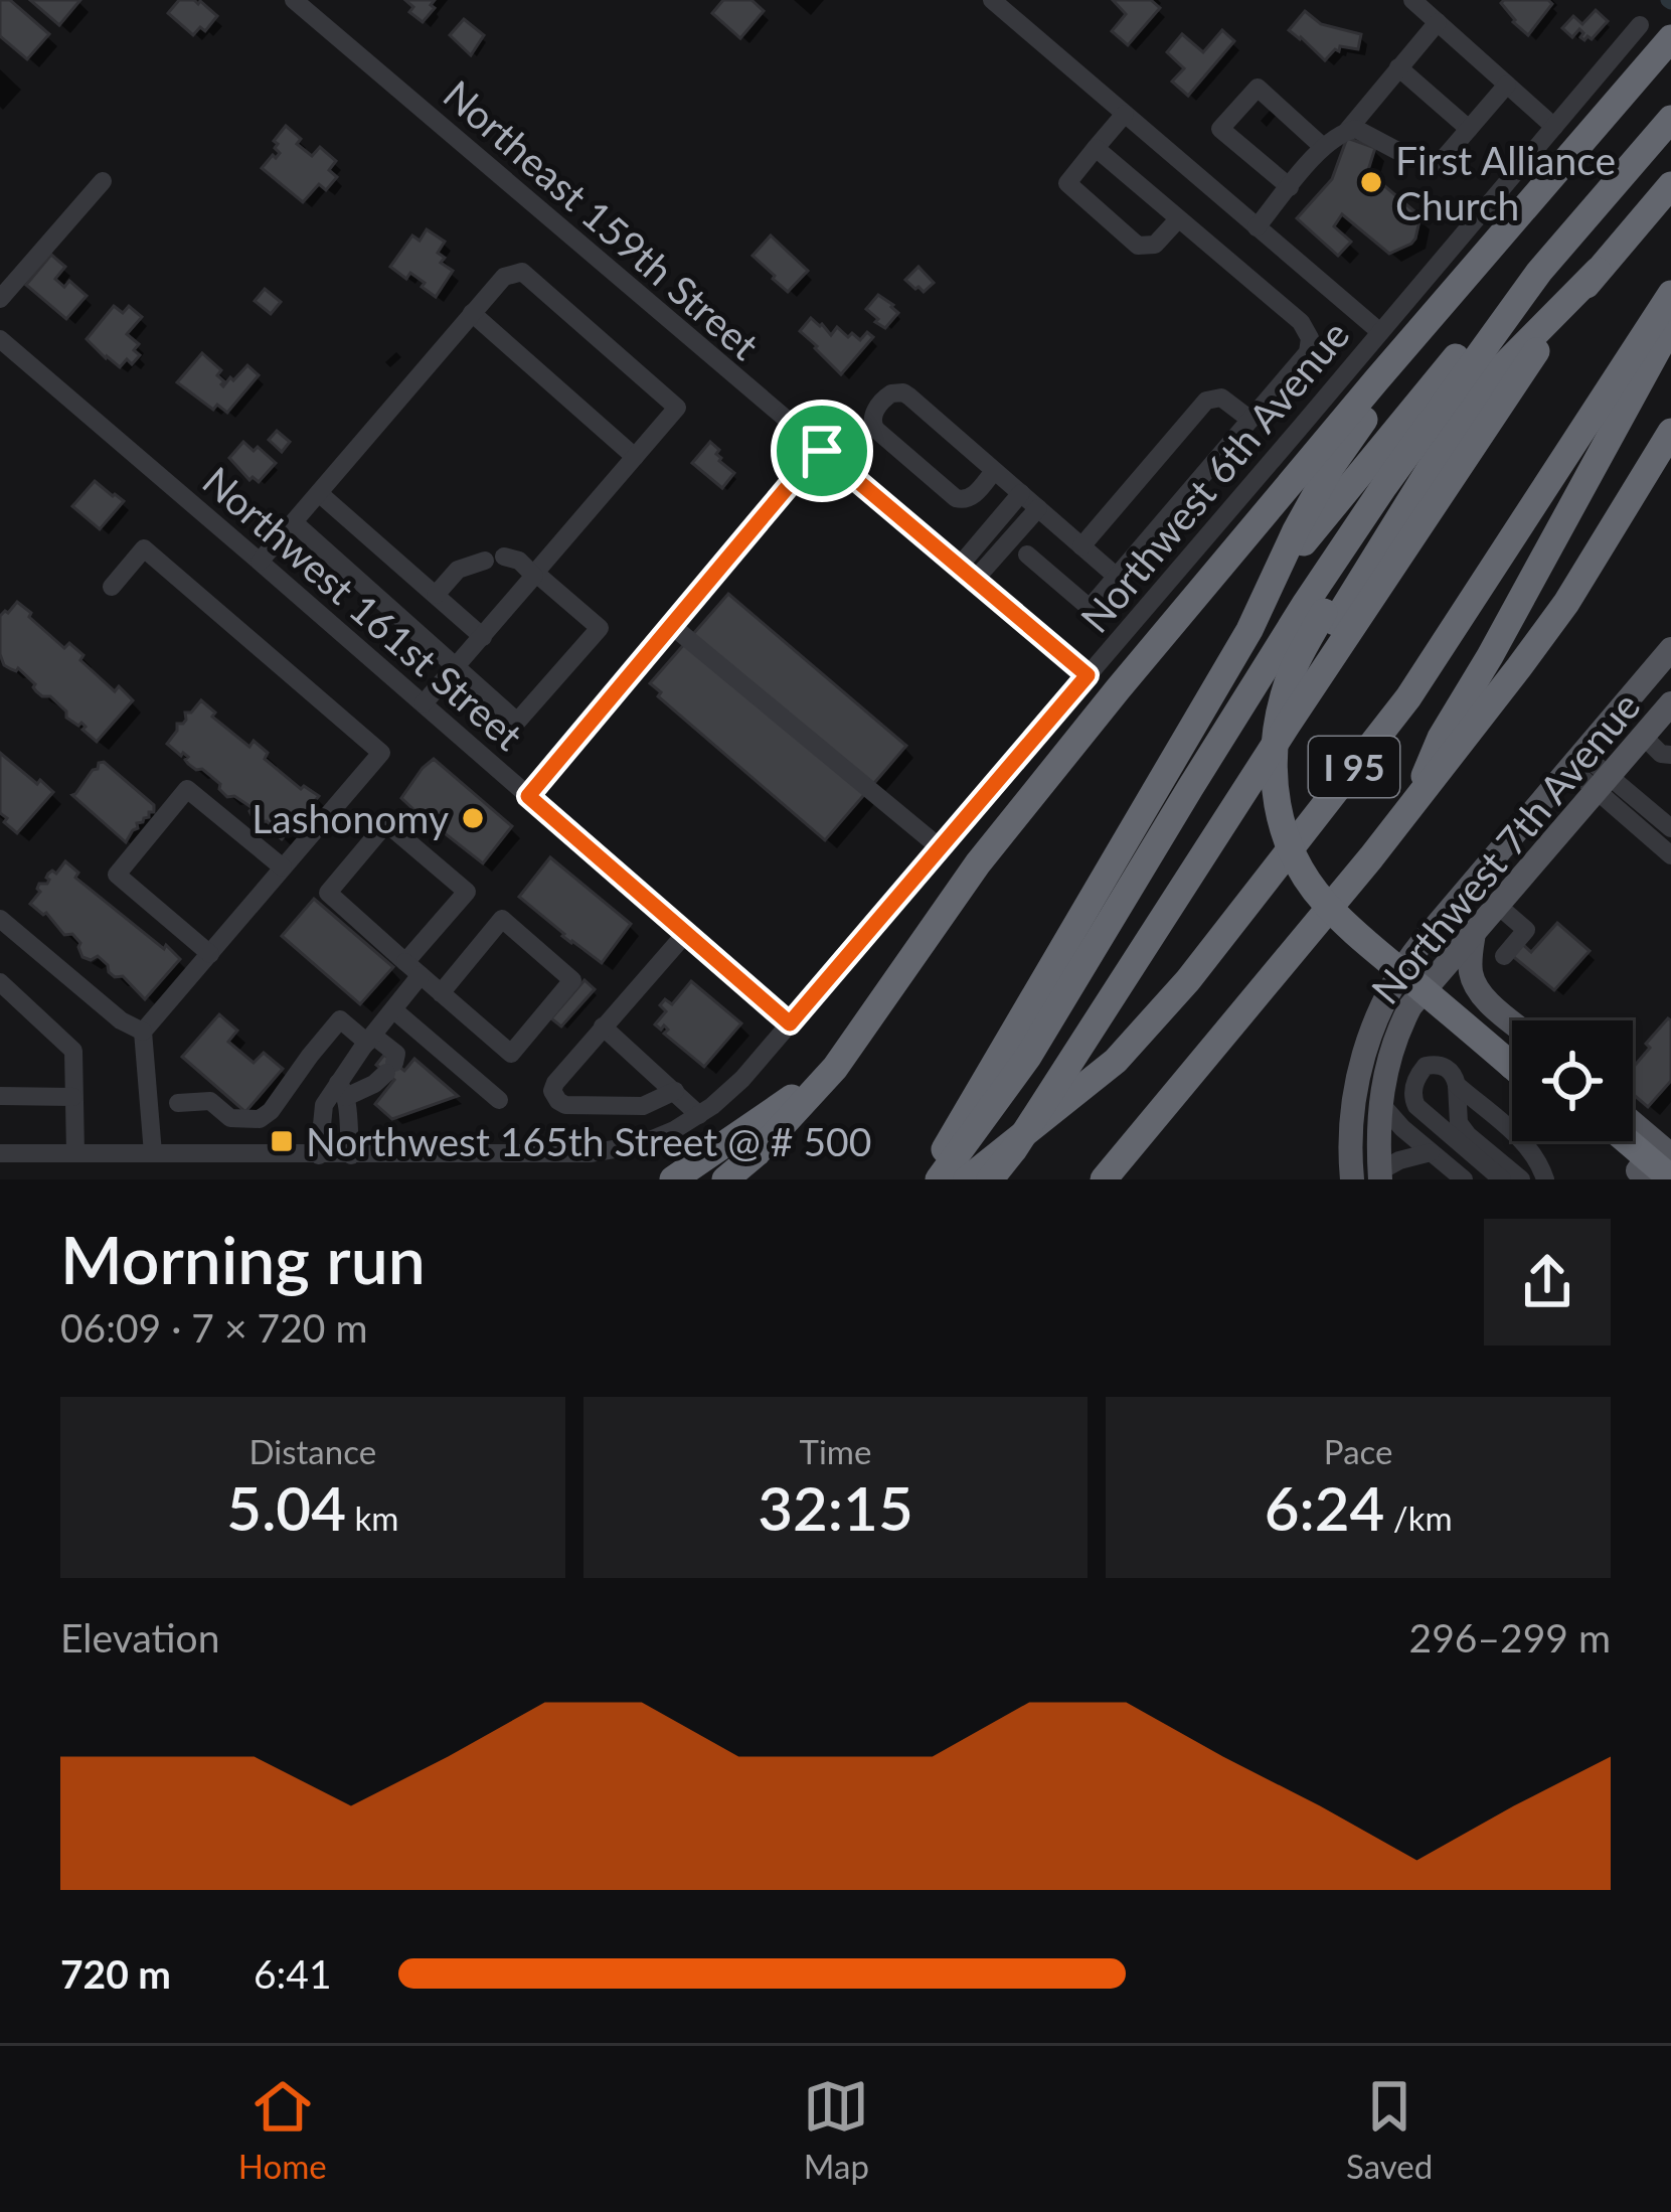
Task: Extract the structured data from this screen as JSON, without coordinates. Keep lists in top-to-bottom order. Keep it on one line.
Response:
{"streets":{"highway":["I 95"],"main road":["Northwest 7th Avenue"],"street":["Northeast 159th Street","Northwest 6th Avenue","Northwest 161st Street"]},"crossings":[["Northeast 159th Street","Northwest 6th Avenue"],["Northwest 6th Avenue","Northwest 161st Street"]],"places":{"other":["First Alliance Church","Lashonomy"],"transit":["Northwest 165th Street @ # 500"]},"page":{"heading":["Morning run","06:09 · 7 × 720 m"],"stats":[["Distance","5.04 km"],["Time","32:15"],["Pace","6:24 /km"]],"chart":["Elevation","296–299 m"],"list":[{"name":"720 m","note":"6:41"}],"tabs":["Home","Map","Saved"]}}
